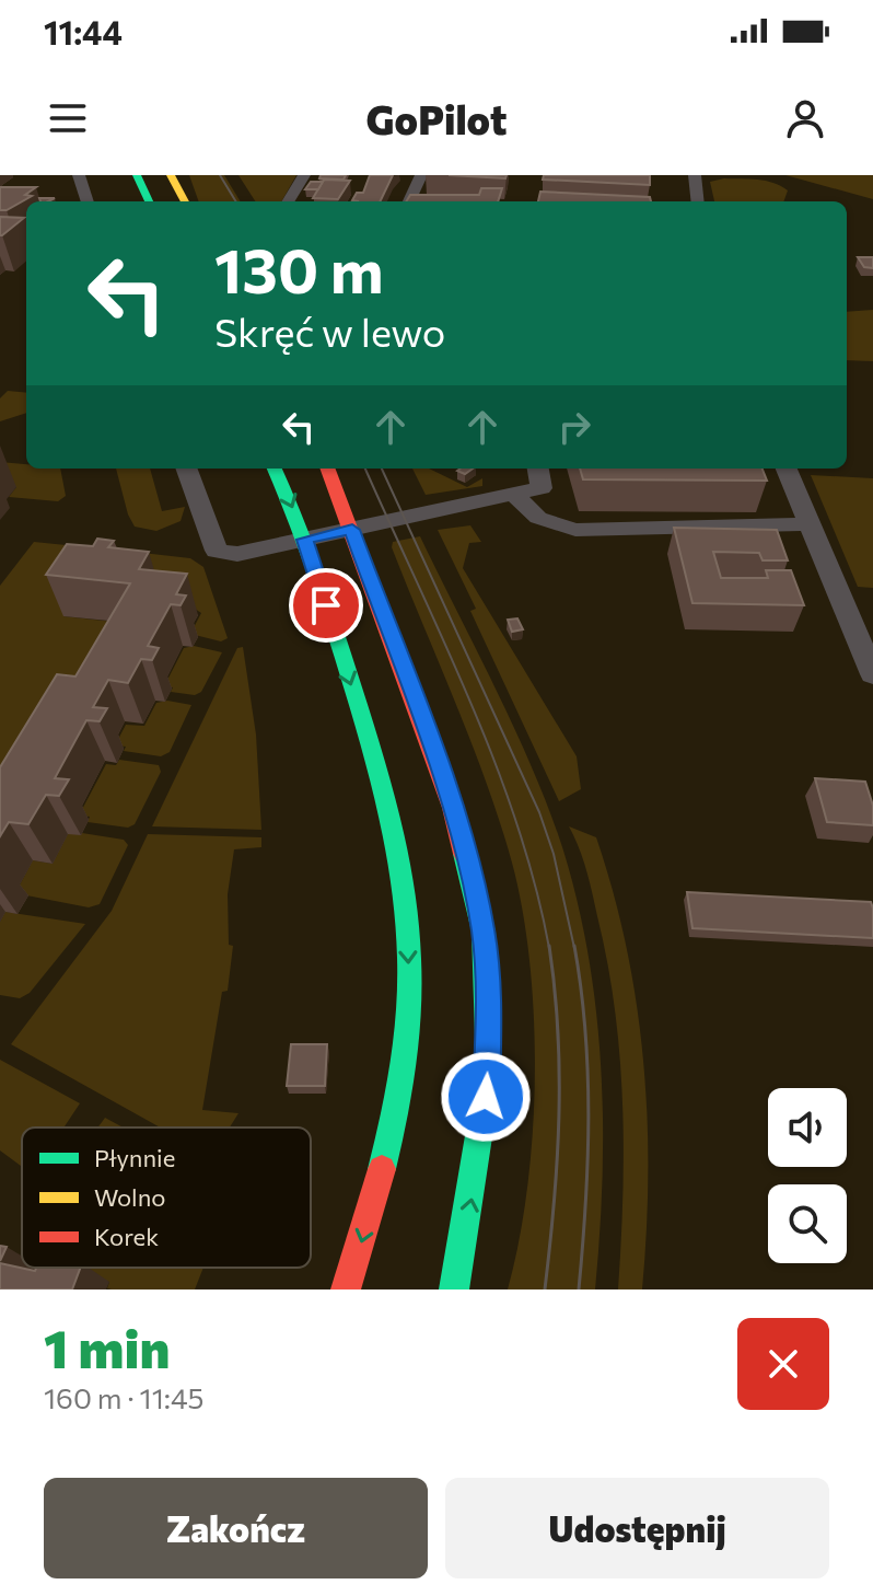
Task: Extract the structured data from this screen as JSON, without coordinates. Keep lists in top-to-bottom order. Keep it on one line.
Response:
{"legend":["Płynnie","Wolno","Korek"],"page":{"status":"11:44","header":"GoPilot","turn":["130 m","Skręć w lewo"],"heading":["1 min","160 m · 11:45"],"buttons":["Zakończ","Udostępnij"]}}
